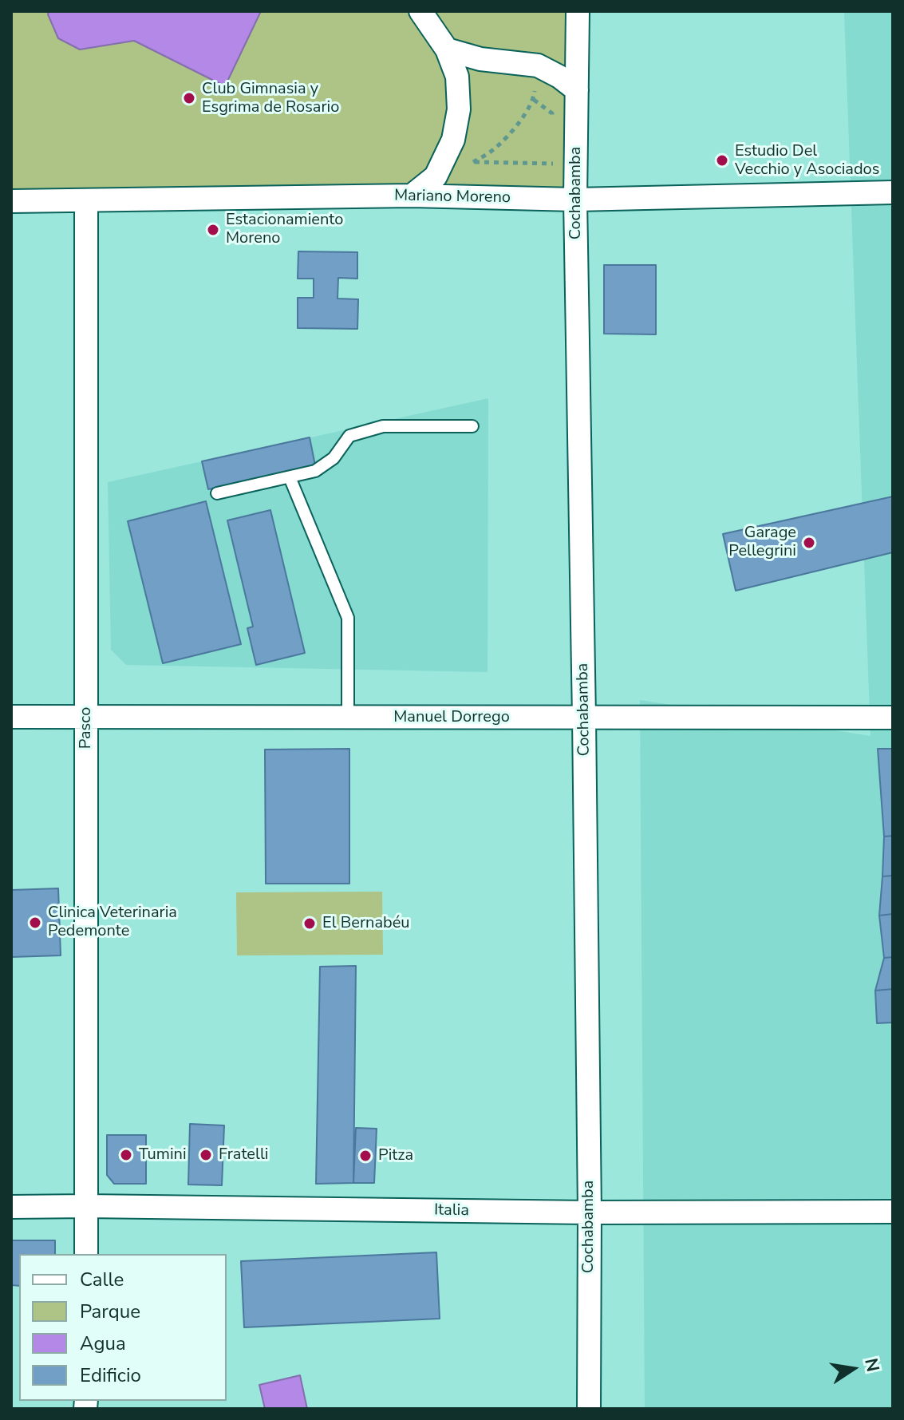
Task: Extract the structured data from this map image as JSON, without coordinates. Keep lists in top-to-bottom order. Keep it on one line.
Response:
{"streets":{"street":["Cochabamba","Mariano Moreno","Manuel Dorrego","Pasco","Italia"]},"crossings":[["Cochabamba","Mariano Moreno"],["Cochabamba","Manuel Dorrego"],["Cochabamba","Italia"],["Mariano Moreno","Pasco"],["Manuel Dorrego","Pasco"],["Pasco","Italia"]],"places":["Club Gimnasia y Esgrima de Rosario","Estudio Del Vecchio y Asociados","Estacionamiento Moreno","Garage Pellegrini","Clinica Veterinaria Pedemonte","El Bernabéu","Tumini","Fratelli","Pitza"],"legend":["Calle","Parque","Agua","Edificio"],"north":"right"}
